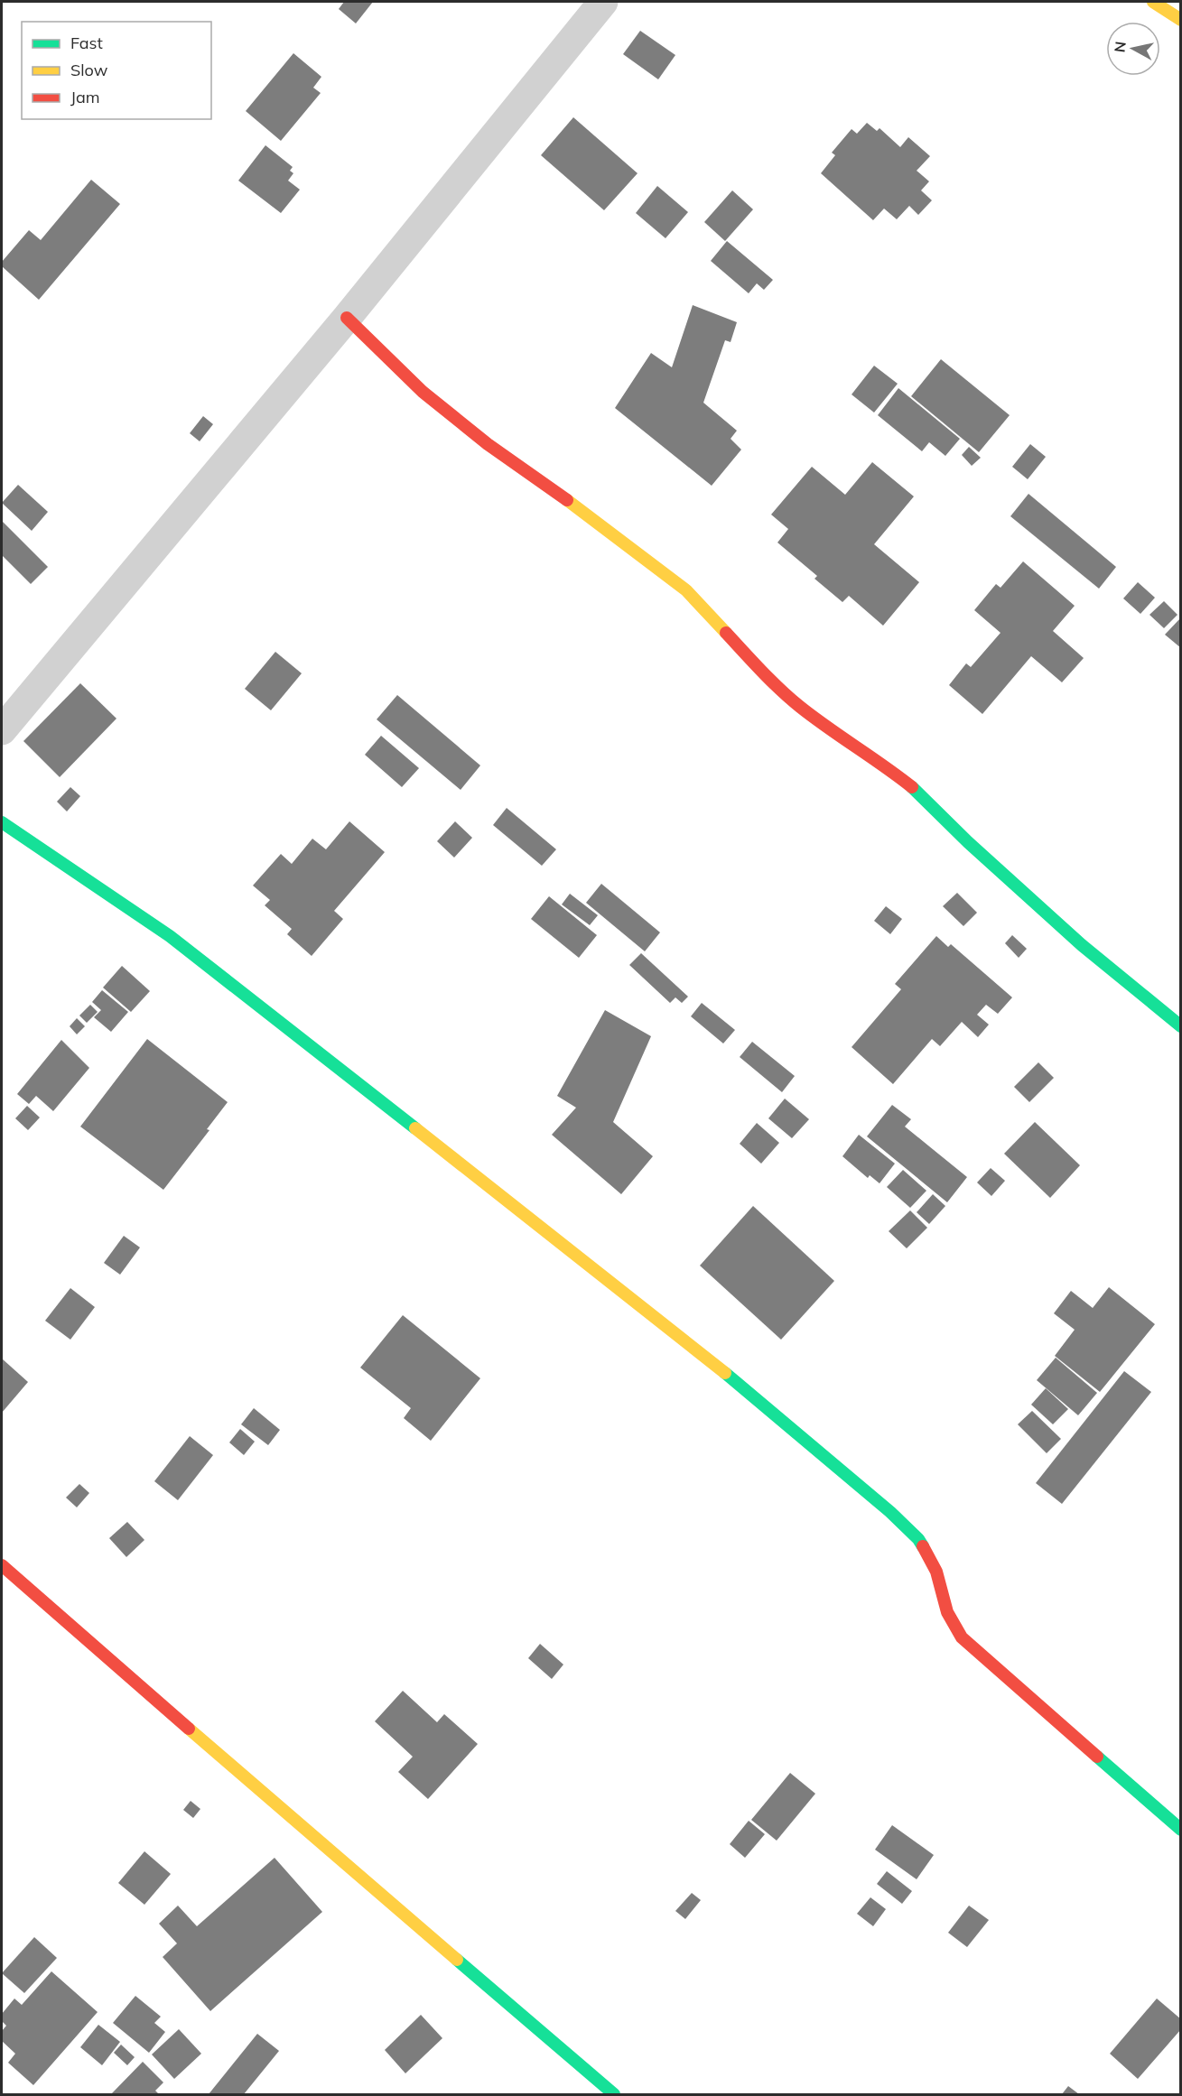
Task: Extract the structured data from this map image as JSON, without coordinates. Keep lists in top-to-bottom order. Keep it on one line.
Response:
{"legend":["Fast","Slow","Jam"],"north":"left"}
